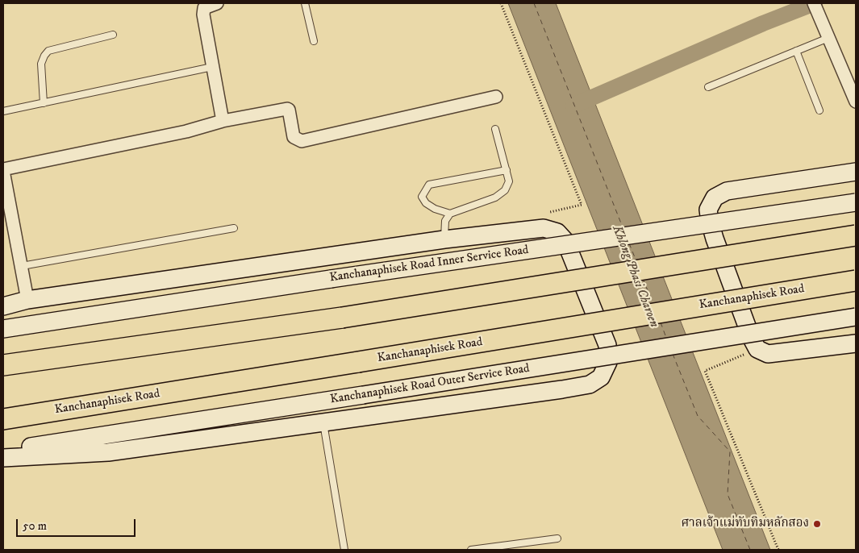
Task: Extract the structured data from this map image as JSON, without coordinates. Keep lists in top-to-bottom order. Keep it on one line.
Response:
{"streets":{"highway":["Kanchanaphisek Road"],"main road":["Kanchanaphisek Road Inner Service Road","Kanchanaphisek Road Outer Service Road"]},"water":["Khlong Phasi Charoen"],"places":["ศาลเจ้าแม่ทับทิมหลักสอง"],"scale_bar":"50 m"}
